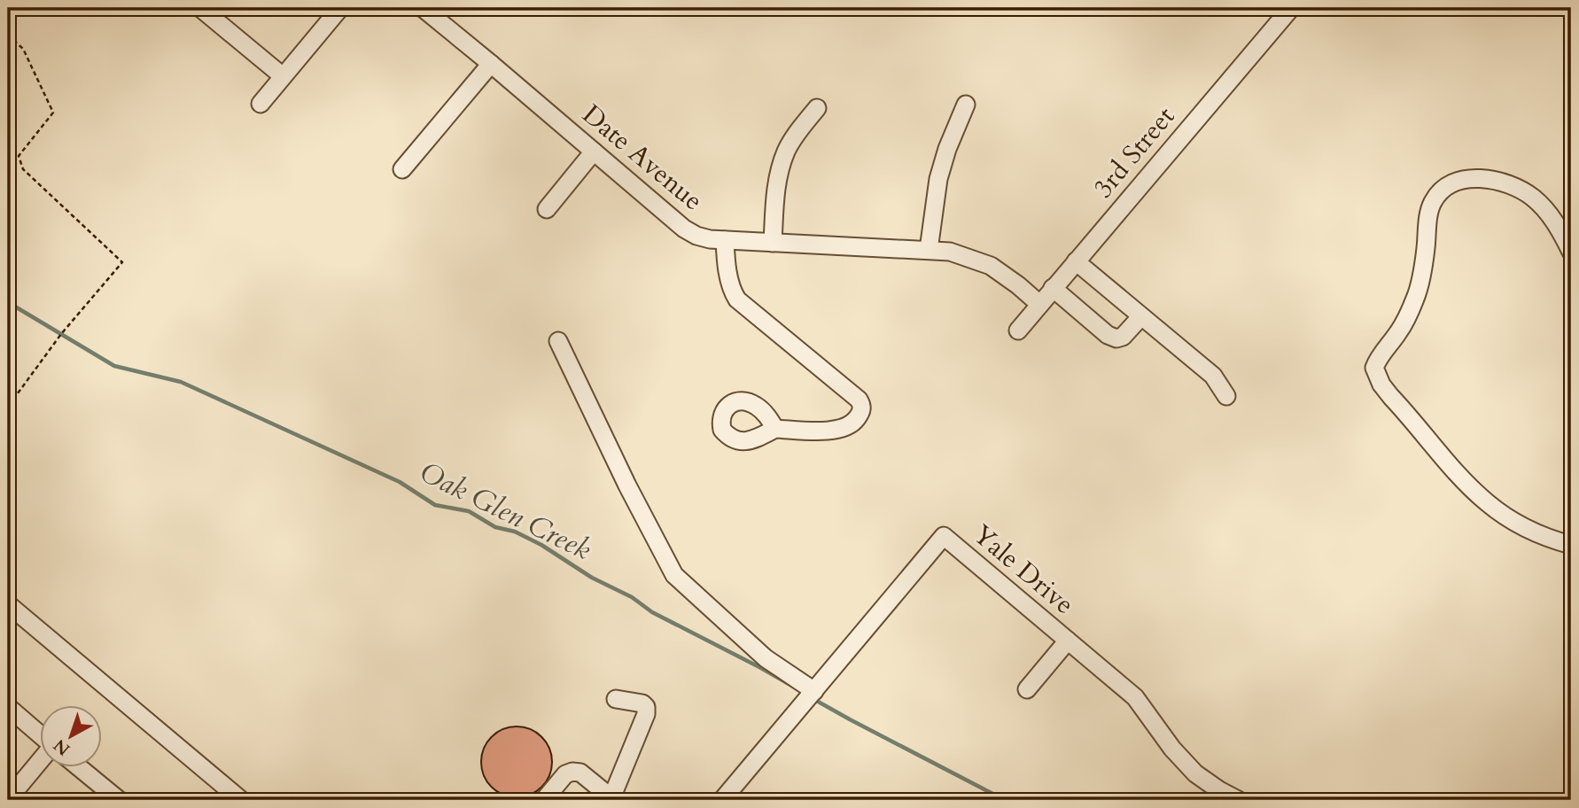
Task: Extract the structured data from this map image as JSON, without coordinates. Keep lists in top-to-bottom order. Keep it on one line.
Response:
{"streets":{"street":["3rd Street","Date Avenue","Yale Drive"]},"crossings":[["3rd Street","Date Avenue"]],"water":["Oak Glen Creek"],"north":"bottom left"}
